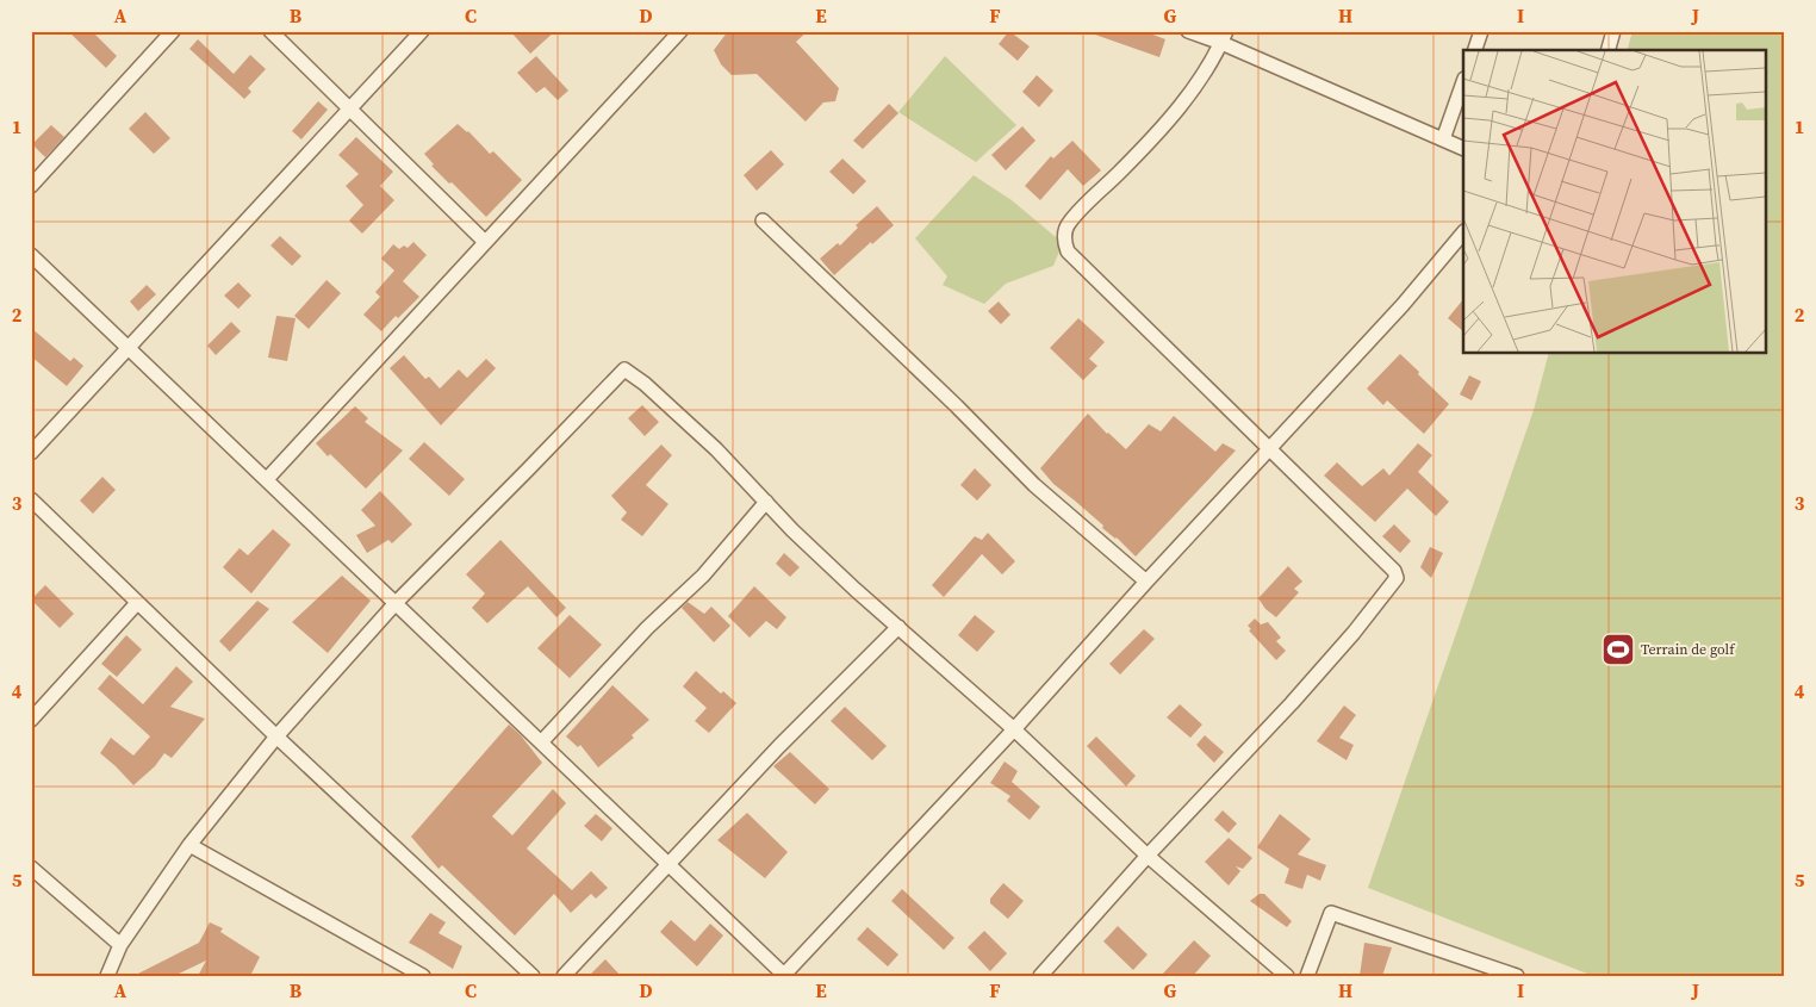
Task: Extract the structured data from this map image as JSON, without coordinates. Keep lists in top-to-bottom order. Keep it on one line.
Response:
{"places":{"sports":["Terrain de golf"]},"grid":{"columns":["A","B","C","D","E","F","G","H","I","J"],"rows":["1","2","3","4","5"]}}
